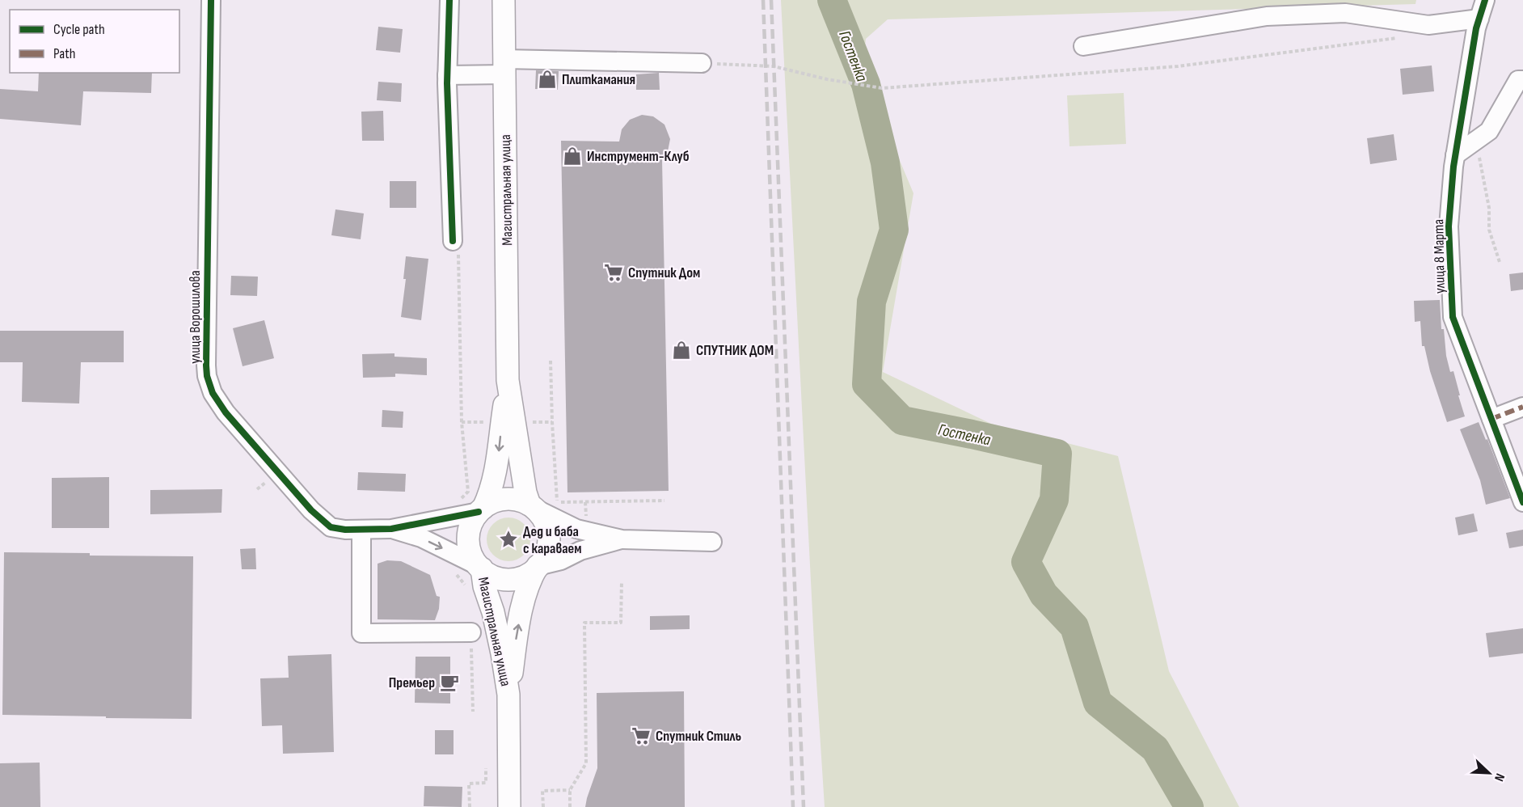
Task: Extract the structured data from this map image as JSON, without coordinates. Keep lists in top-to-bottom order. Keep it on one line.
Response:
{"streets":{"main road":["Магистральная улица"],"street":["улица 8 Марта","улица Ворошилова"]},"water":["Гостенка"],"places":{"shop":["Плиткамания","Инструмент-Клуб","СПУТНИК ДОМ"],"supermarket":["Спутник Дом","Спутник Стиль"],"place":["Дед и баба с караваем"],"cafe":["Премьер"]},"legend":["Cycle path","Path"],"north":"bottom right"}
